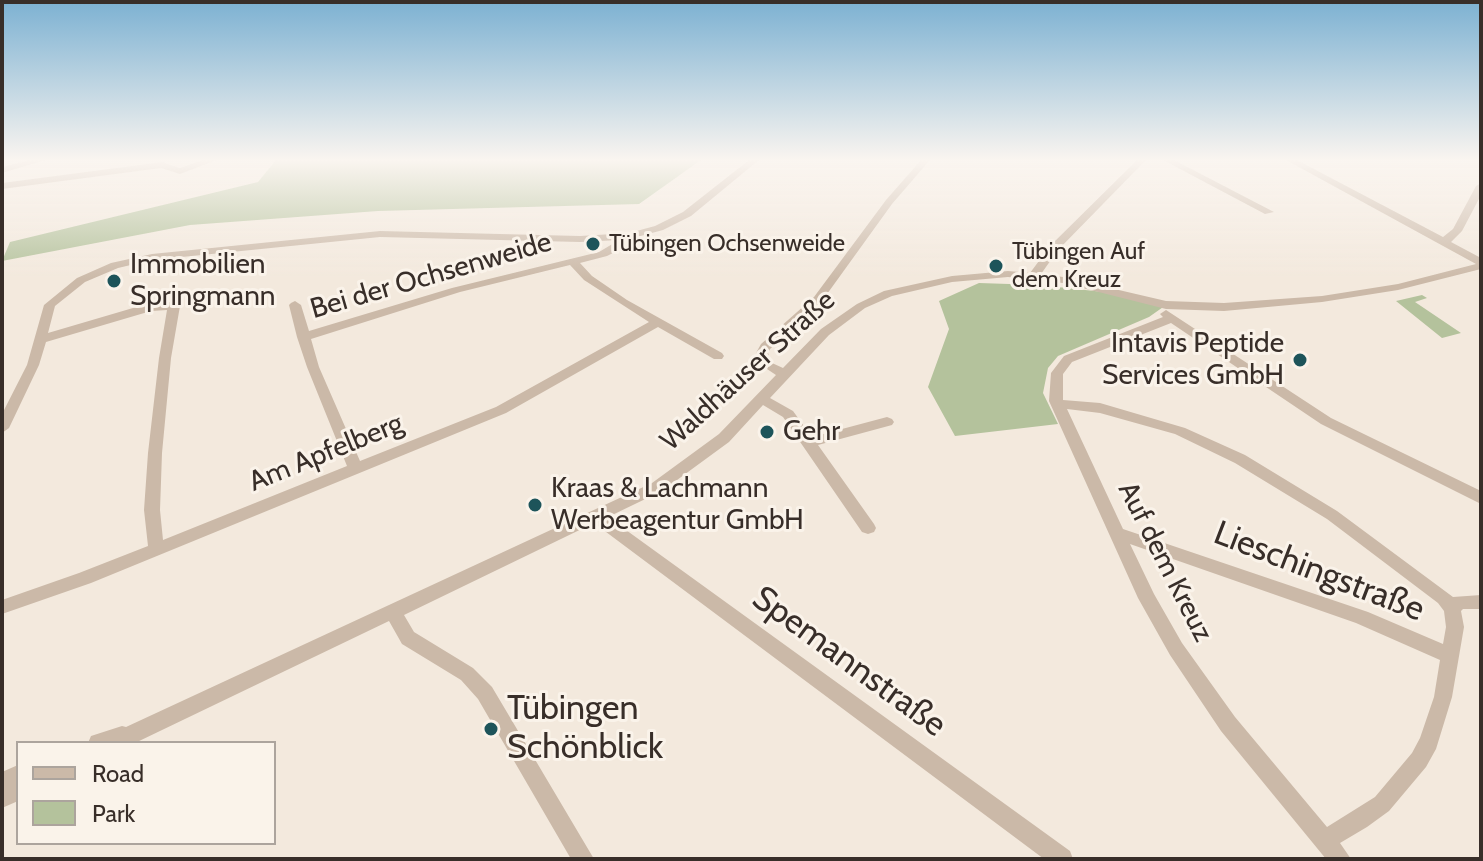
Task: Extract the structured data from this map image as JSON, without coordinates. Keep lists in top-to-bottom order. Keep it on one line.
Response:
{"streets":{"street":["Bei der Ochsenweide","Waldhäuser Straße","Am Apfelberg","Auf dem Kreuz","Lieschingstraße","Spemannstraße"]},"crossings":[["Bei der Ochsenweide","Am Apfelberg"],["Waldhäuser Straße","Spemannstraße"],["Auf dem Kreuz","Lieschingstraße"]],"places":["Tübingen Ochsenweide","Tübingen Auf dem Kreuz","Immobilien Springmann","Intavis Peptide Services GmbH","Gehr","Kraas & Lachmann Werbeagentur GmbH","Tübingen Schönblick"],"legend":["Road","Park"]}
